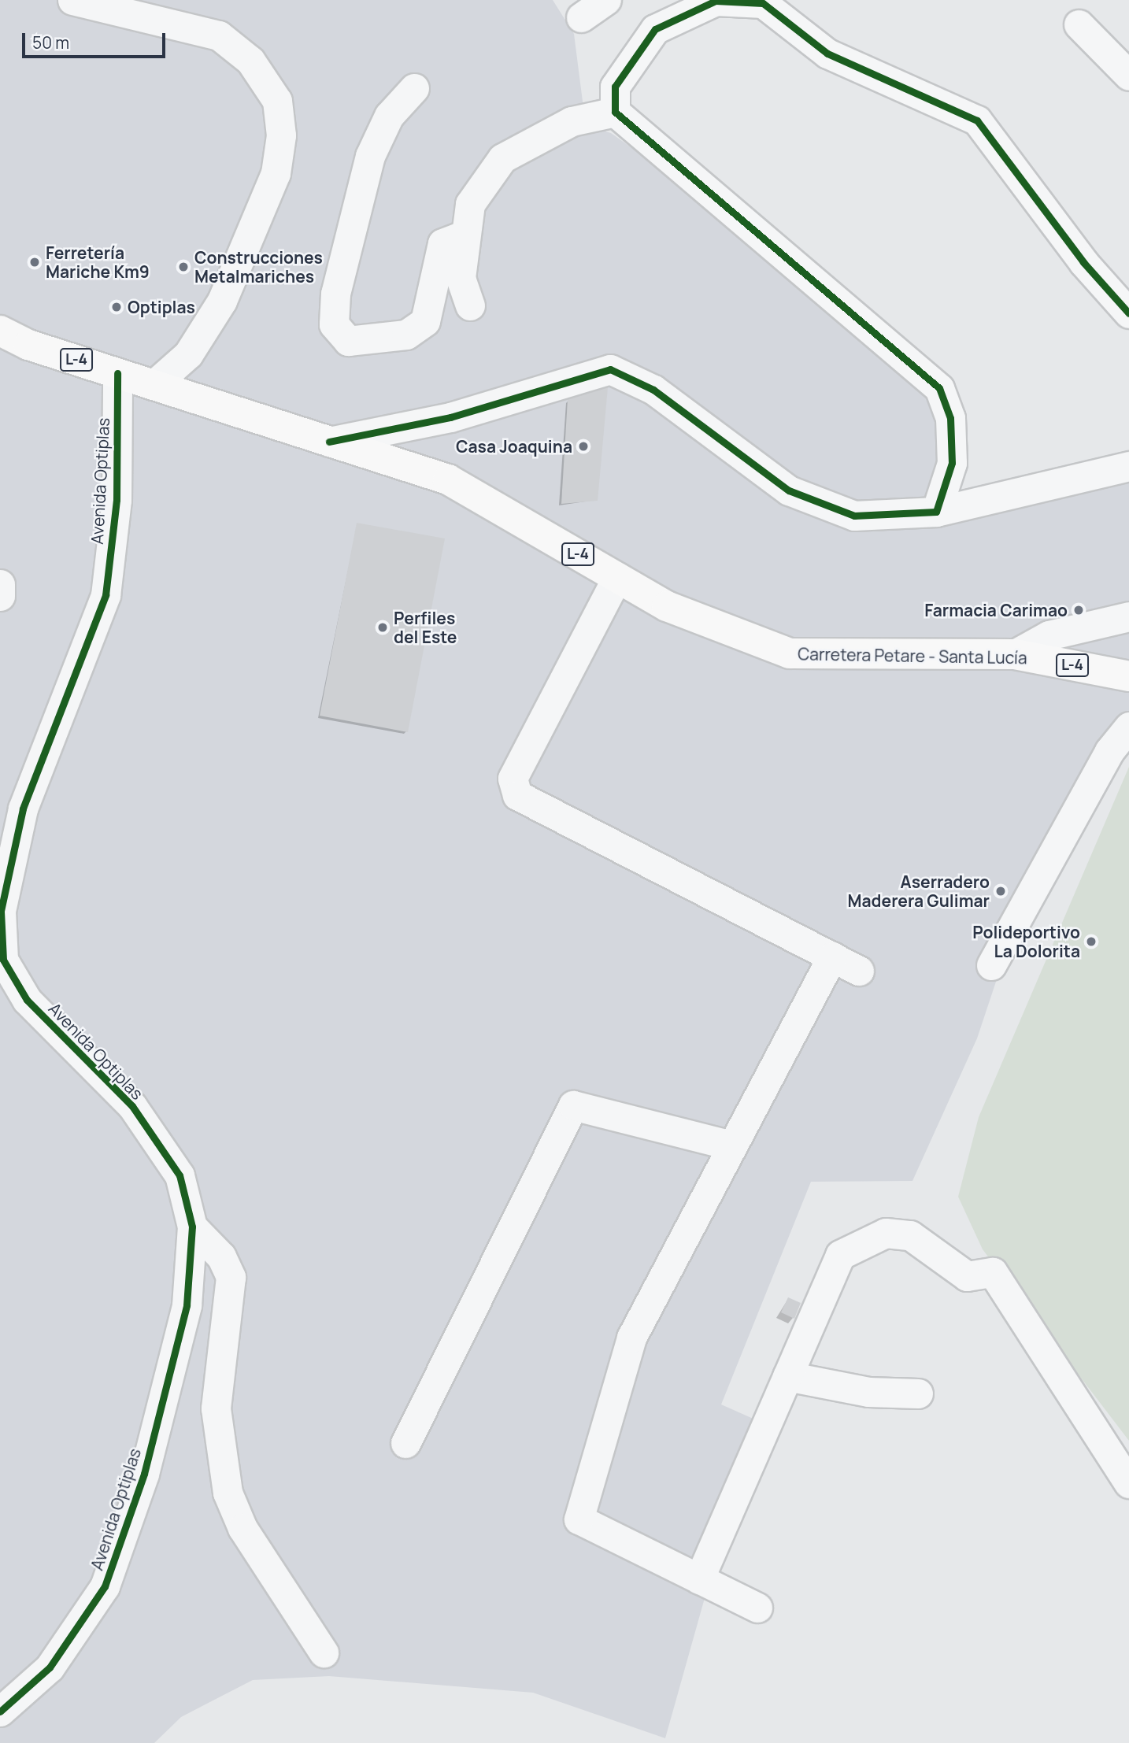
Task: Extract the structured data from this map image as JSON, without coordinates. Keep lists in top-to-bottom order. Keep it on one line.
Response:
{"streets":{"main road":["L-4","Carretera Petare - Santa Lucía"],"street":["Avenida Optiplas"]},"crossings":[["Avenida Optiplas","Carretera Petare - Santa Lucía"]],"places":["Ferretería Mariche Km9","Construcciones Metalmariches","Optiplas","Casa Joaquina","Farmacia Carimao","Perfiles del Este","Aserradero Maderera Gulimar","Polideportivo La Dolorita"],"scale_bar":"50 m"}
